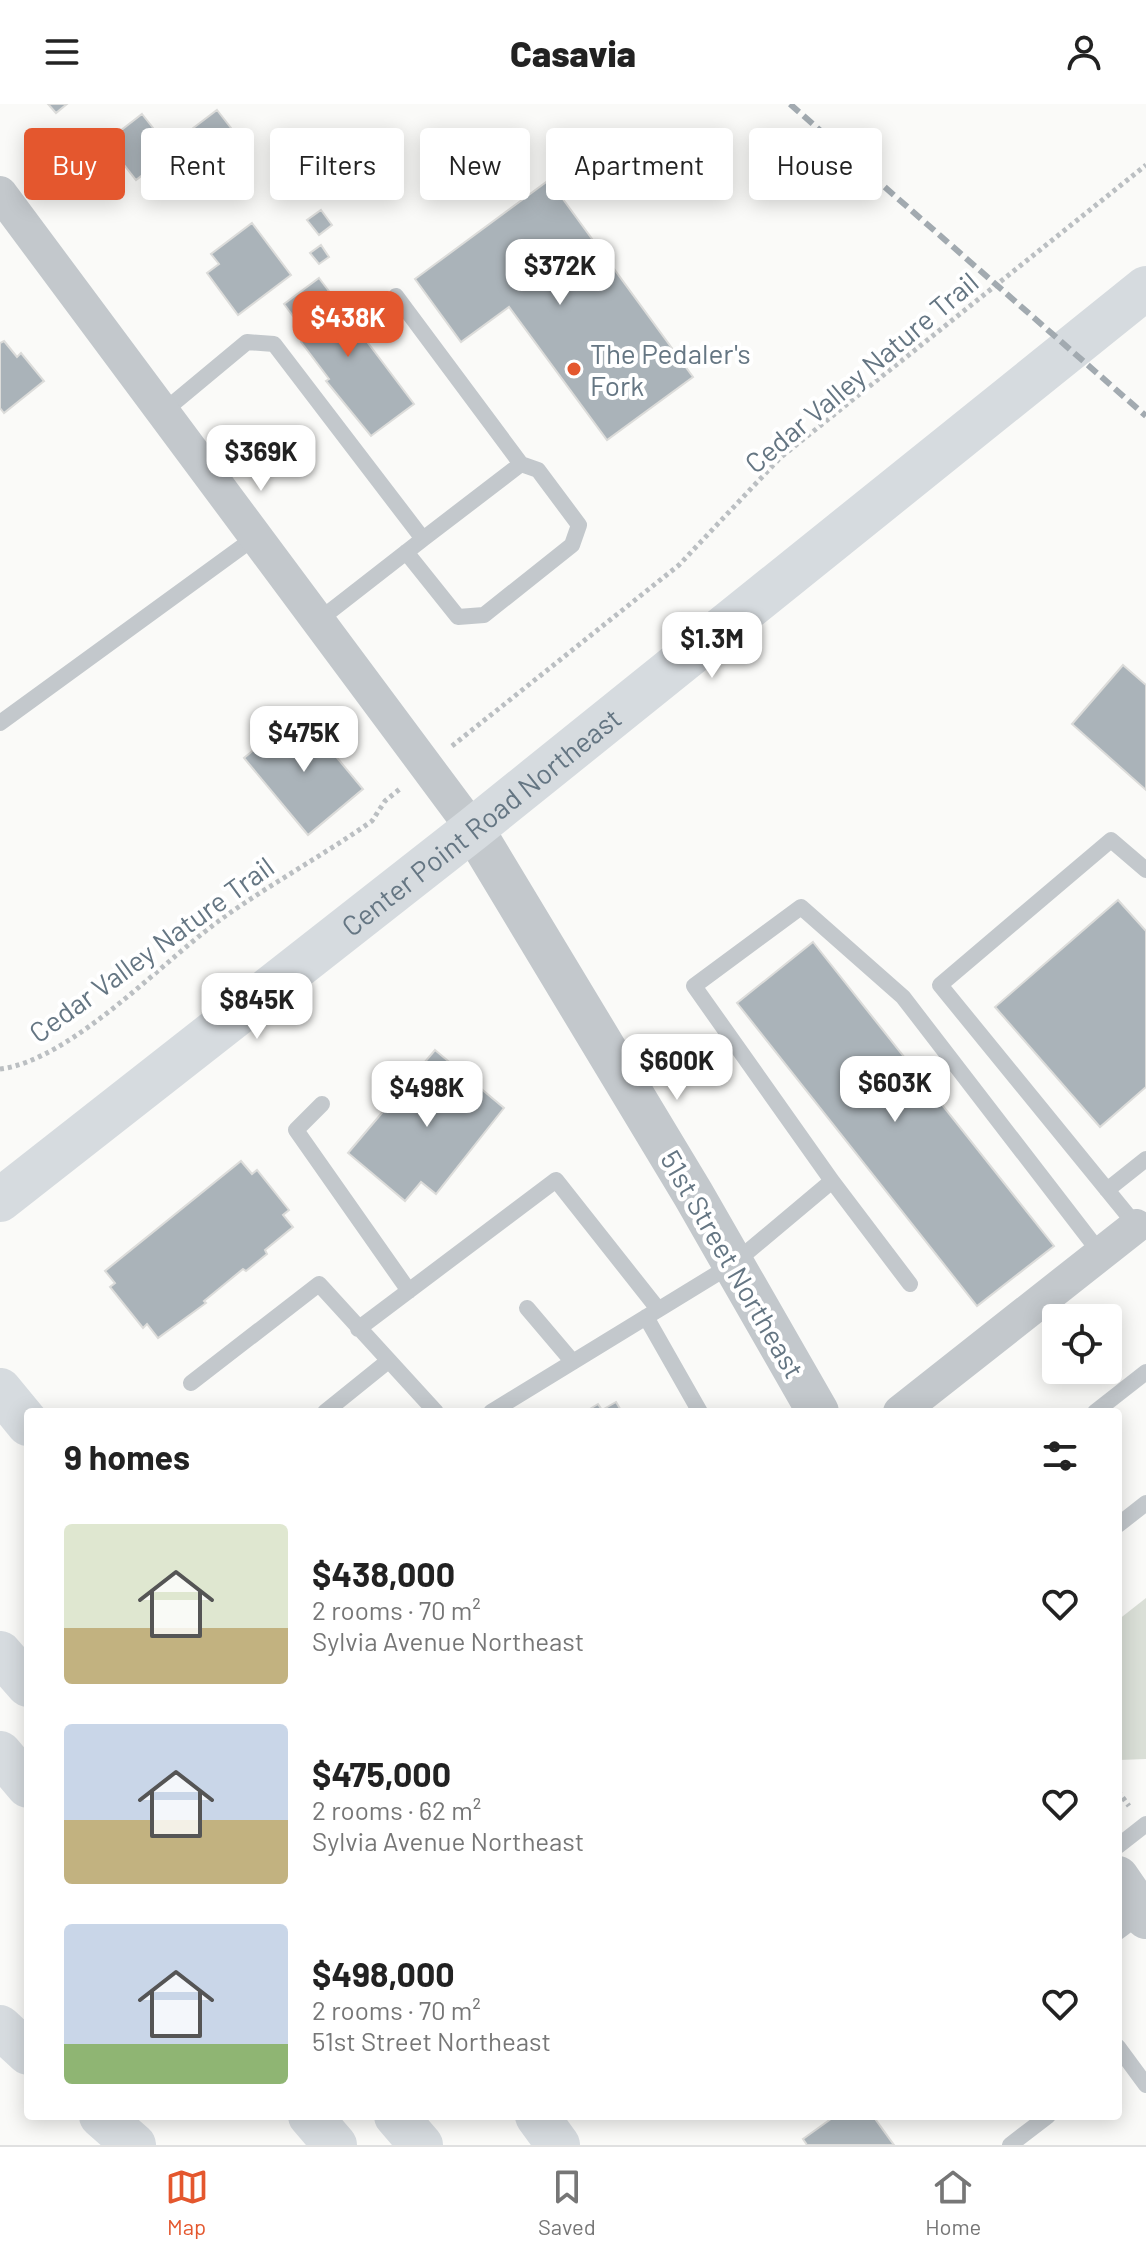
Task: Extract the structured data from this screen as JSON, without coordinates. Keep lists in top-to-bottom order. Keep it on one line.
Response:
{"streets":{"main road":["Center Point Road Northeast"],"street":["51st Street Northeast"],"path":["Cedar Valley Nature Trail"]},"crossings":[["Center Point Road Northeast","51st Street Northeast"]],"places":["The Pedaler's Fork"],"page":{"header":"Casavia","chip":["Buy","Rent","Filters","New","Apartment","House"],"price":["$372K","$438K","$369K","$1.3M","$475K","$845K","$600K","$603K","$498K"],"heading":"9 homes","list":[{"name":"$438,000","note":"2 rooms · 70 m² · Sylvia Avenue Northeast"},{"name":"$475,000","note":"2 rooms · 62 m² · Sylvia Avenue Northeast"},{"name":"$498,000","note":"2 rooms · 70 m² · 51st Street Northeast"}],"tabs":["Map","Saved","Home"]}}
